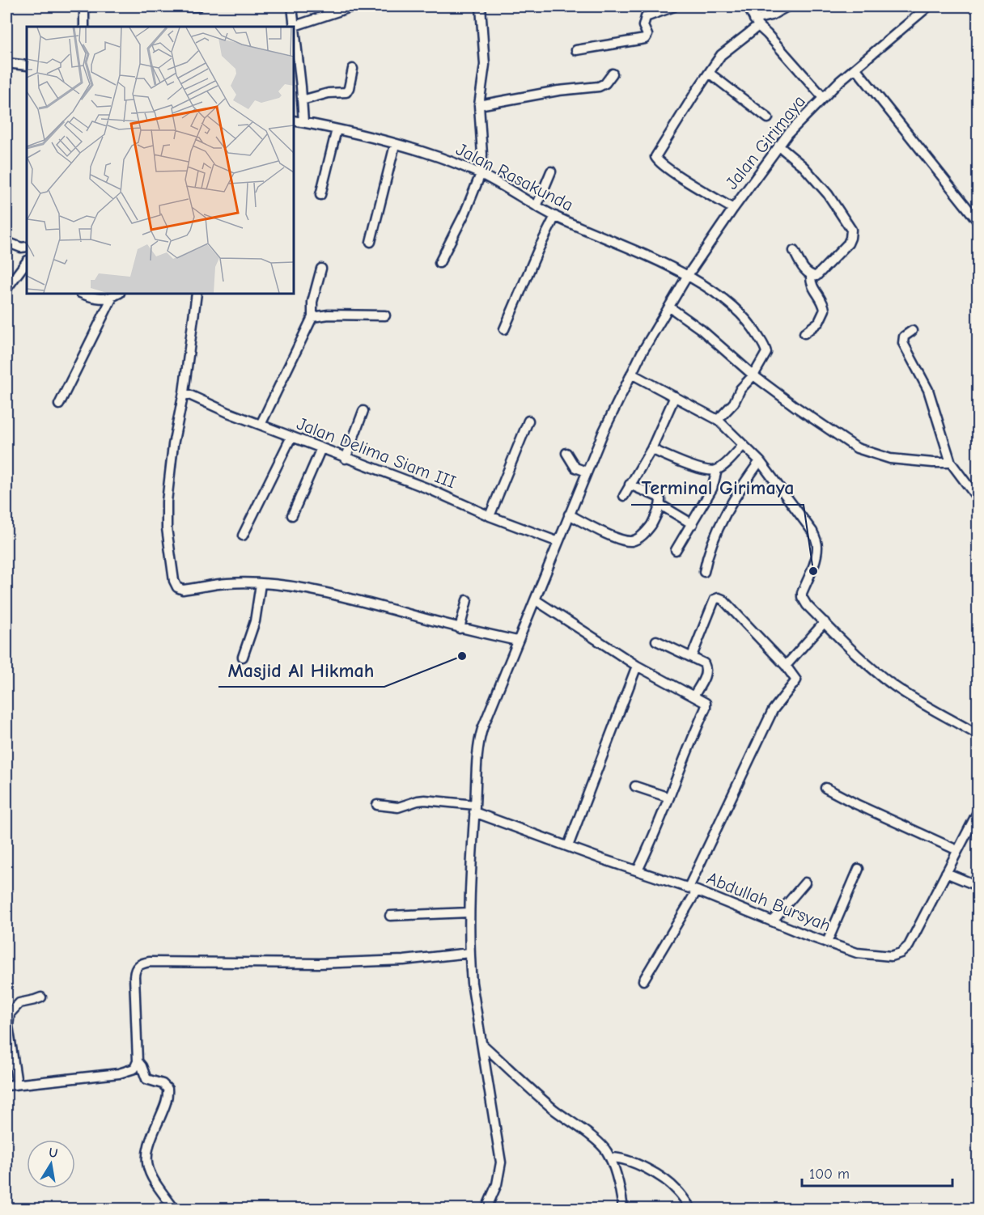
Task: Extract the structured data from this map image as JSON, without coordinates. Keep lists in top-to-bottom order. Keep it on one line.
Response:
{"streets":{"street":["Jalan Girimaya","Jalan Rasakunda","Jalan Delima Siam III","Abdullah Bursyah"]},"crossings":[["Jalan Girimaya","Jalan Rasakunda"],["Jalan Girimaya","Jalan Delima Siam III"],["Jalan Girimaya","Abdullah Bursyah"]],"places":["Terminal Girimaya","Masjid Al Hikmah"],"scale_bar":"100 m","north":"top"}
